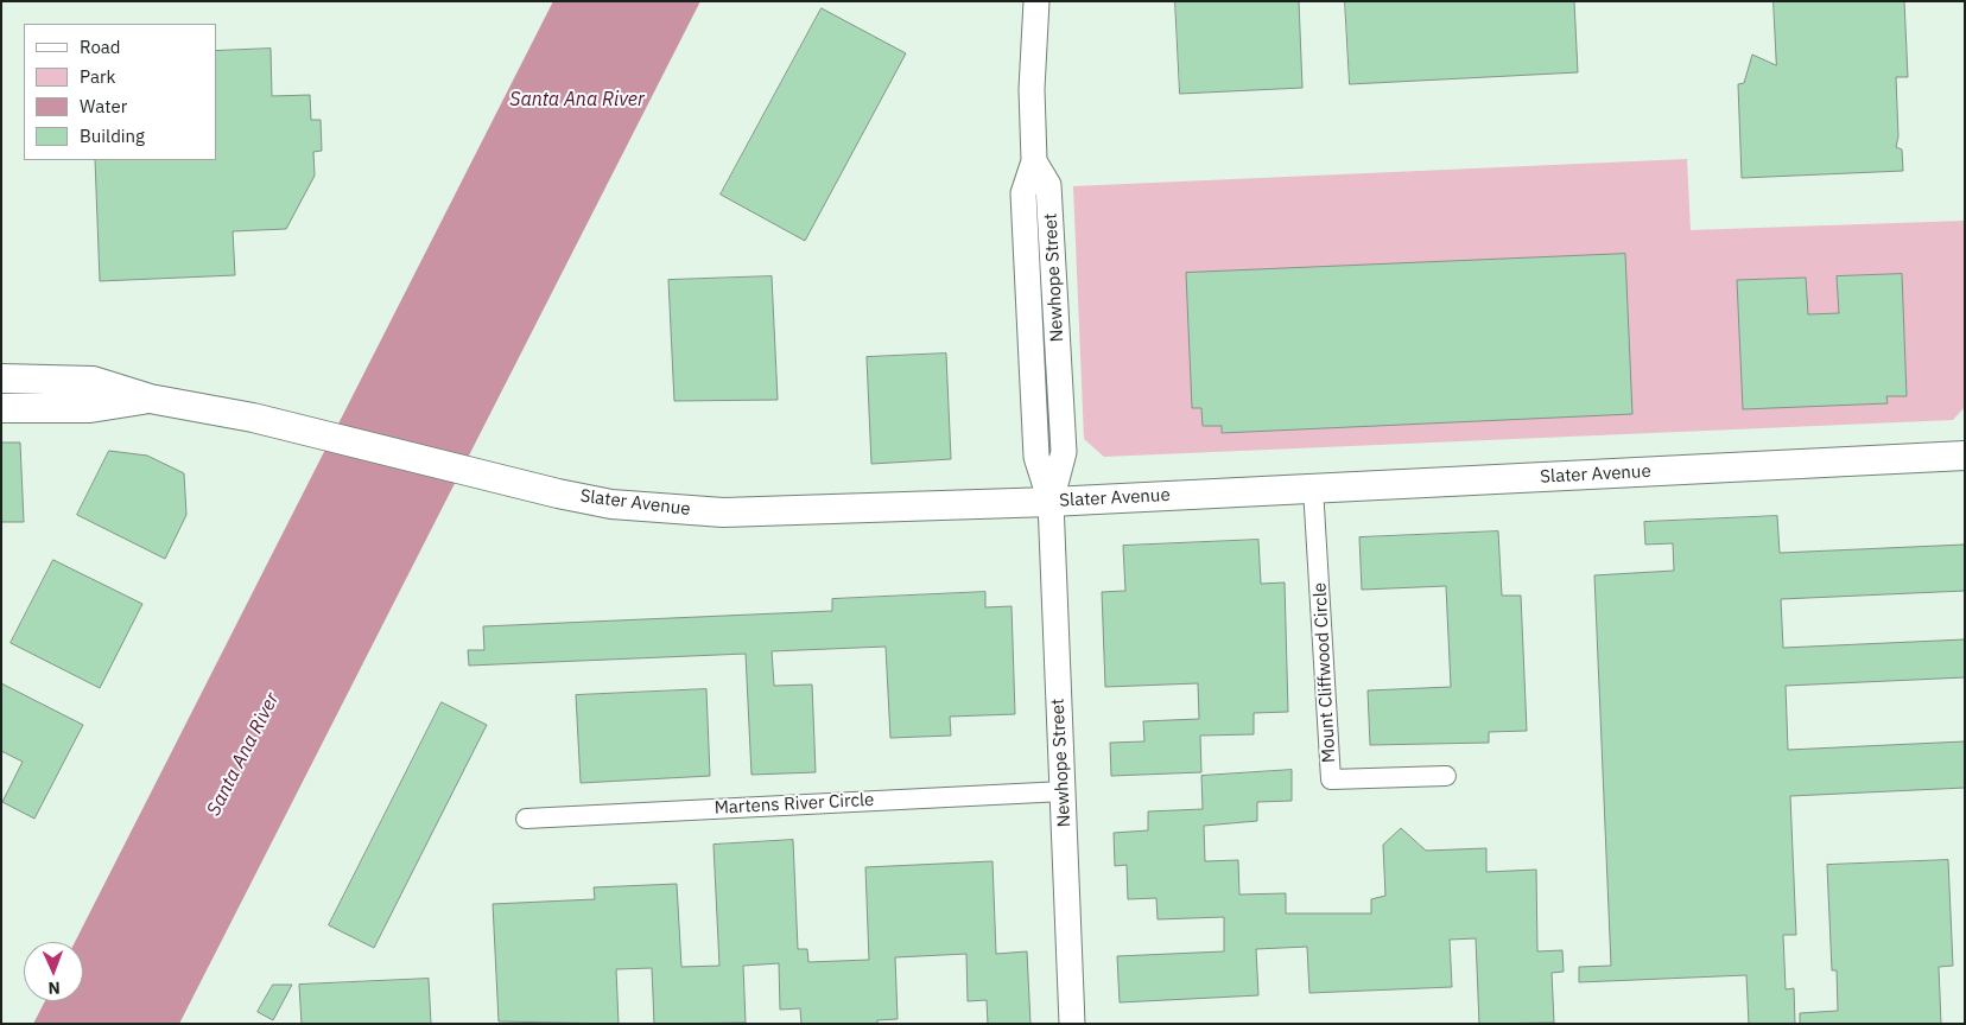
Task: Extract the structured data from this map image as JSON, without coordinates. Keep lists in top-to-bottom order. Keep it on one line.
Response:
{"streets":{"main road":["Slater Avenue"],"street":["Newhope Street","Mount Cliffwood Circle","Martens River Circle"]},"crossings":[["Newhope Street","Slater Avenue"],["Newhope Street","Martens River Circle"],["Slater Avenue","Mount Cliffwood Circle"]],"water":["Santa Ana River"],"legend":["Road","Park","Water","Building"],"north":"bottom"}
